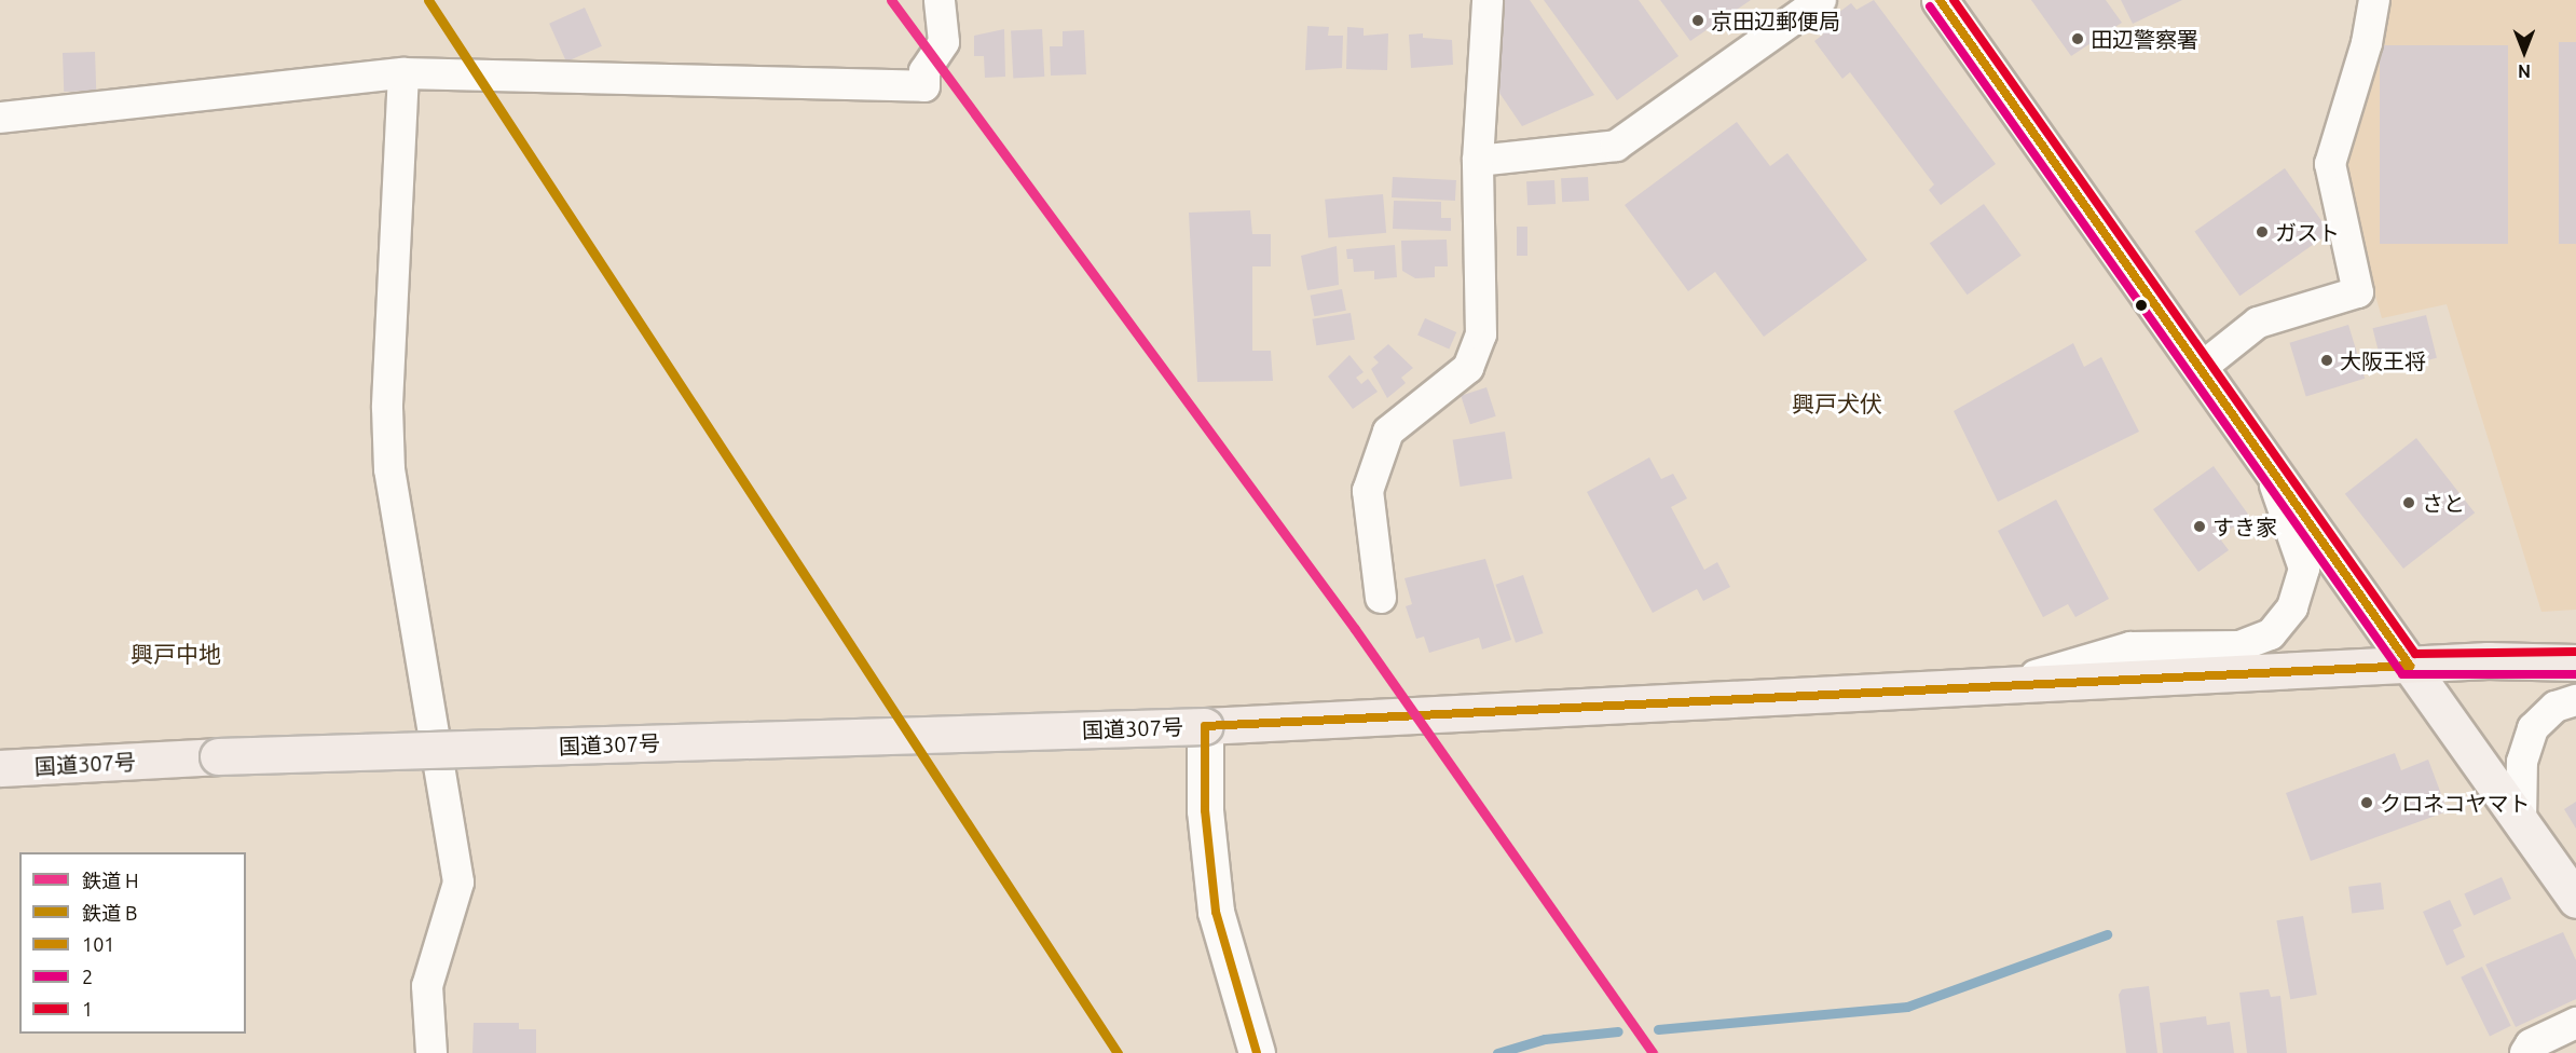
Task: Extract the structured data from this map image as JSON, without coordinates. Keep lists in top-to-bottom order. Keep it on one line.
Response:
{"streets":{"highway":["国道307号"]},"districts":["興戸犬伏","興戸中地"],"places":["京田辺郵便局","田辺警察署","ガスト","大阪王将","さと","すき家","クロネコヤマト"],"lines":["rail line H","rail line B","transit line 101","transit line 1","transit line 2"],"legend":["鉄道 H","鉄道 B","101","2","1"],"north":"bottom"}
